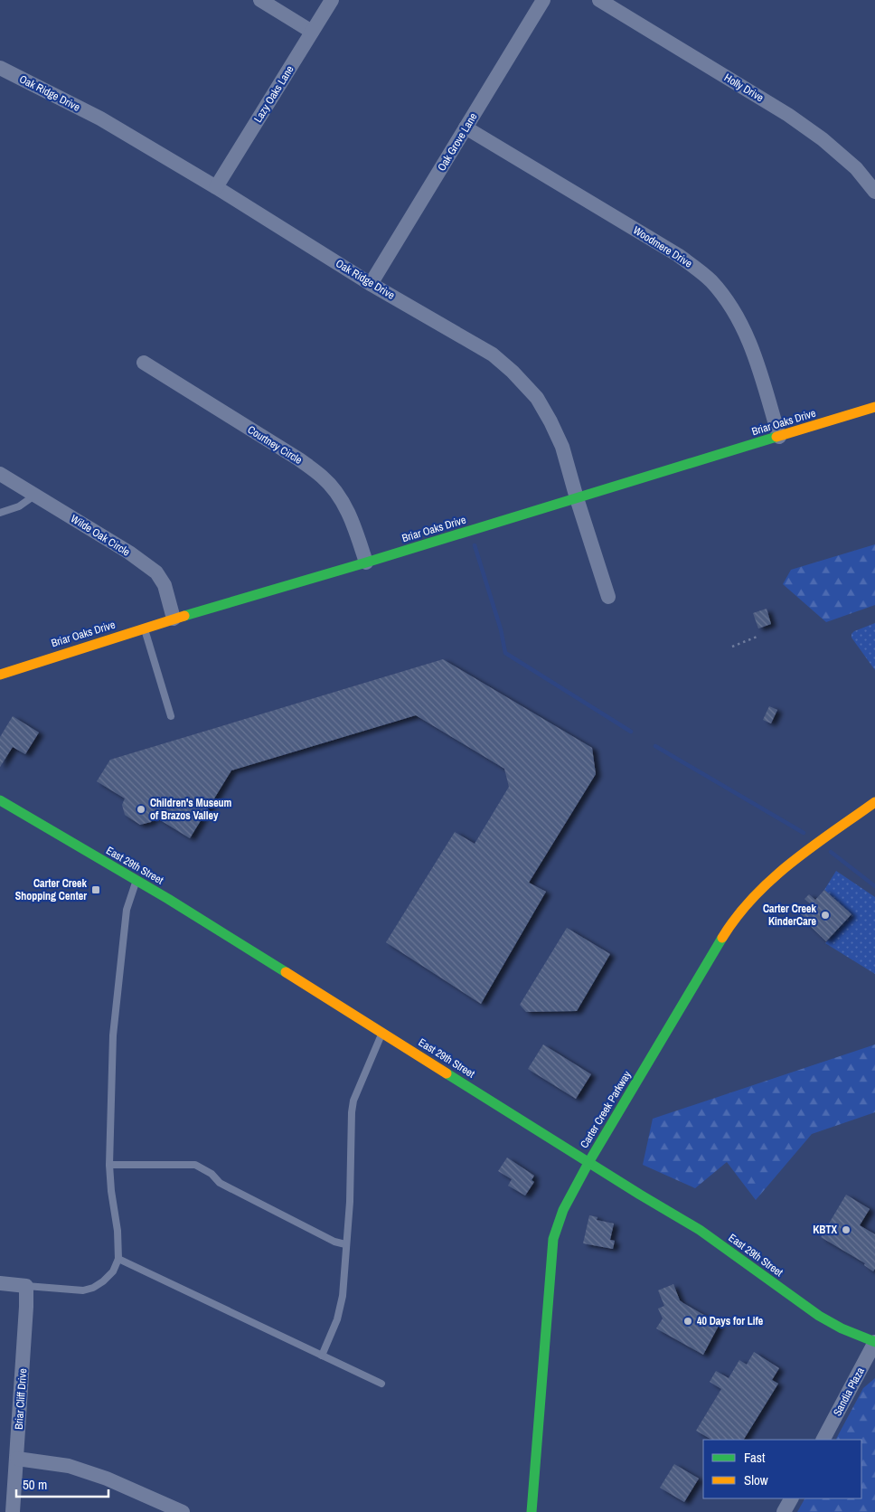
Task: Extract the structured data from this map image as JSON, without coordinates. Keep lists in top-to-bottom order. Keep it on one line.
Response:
{"streets":{"street":["Holly Drive","Oak Ridge Drive","Lazy Oaks Lane","Oak Grove Lane","Woodmere Drive","Briar Oaks Drive","Courtney Circle","Wilde Oak Circle","East 29th Street","Carter Creek Parkway","Sandia Plaza","Briar Cliff Drive"]},"crossings":[["Oak Ridge Drive","Lazy Oaks Lane"],["Oak Ridge Drive","Oak Grove Lane"],["Oak Ridge Drive","Briar Oaks Drive"],["Oak Grove Lane","Woodmere Drive"],["Woodmere Drive","Briar Oaks Drive"],["Briar Oaks Drive","Courtney Circle"],["Briar Oaks Drive","Wilde Oak Circle"],["East 29th Street","Carter Creek Parkway"],["East 29th Street","Sandia Plaza"]],"places":{"other":["Children's Museum of Brazos Valley","Carter Creek KinderCare","KBTX","40 Days for Life"],"transit":["Carter Creek Shopping Center"]},"legend":["Fast","Slow"],"scale_bar":"50 m"}
